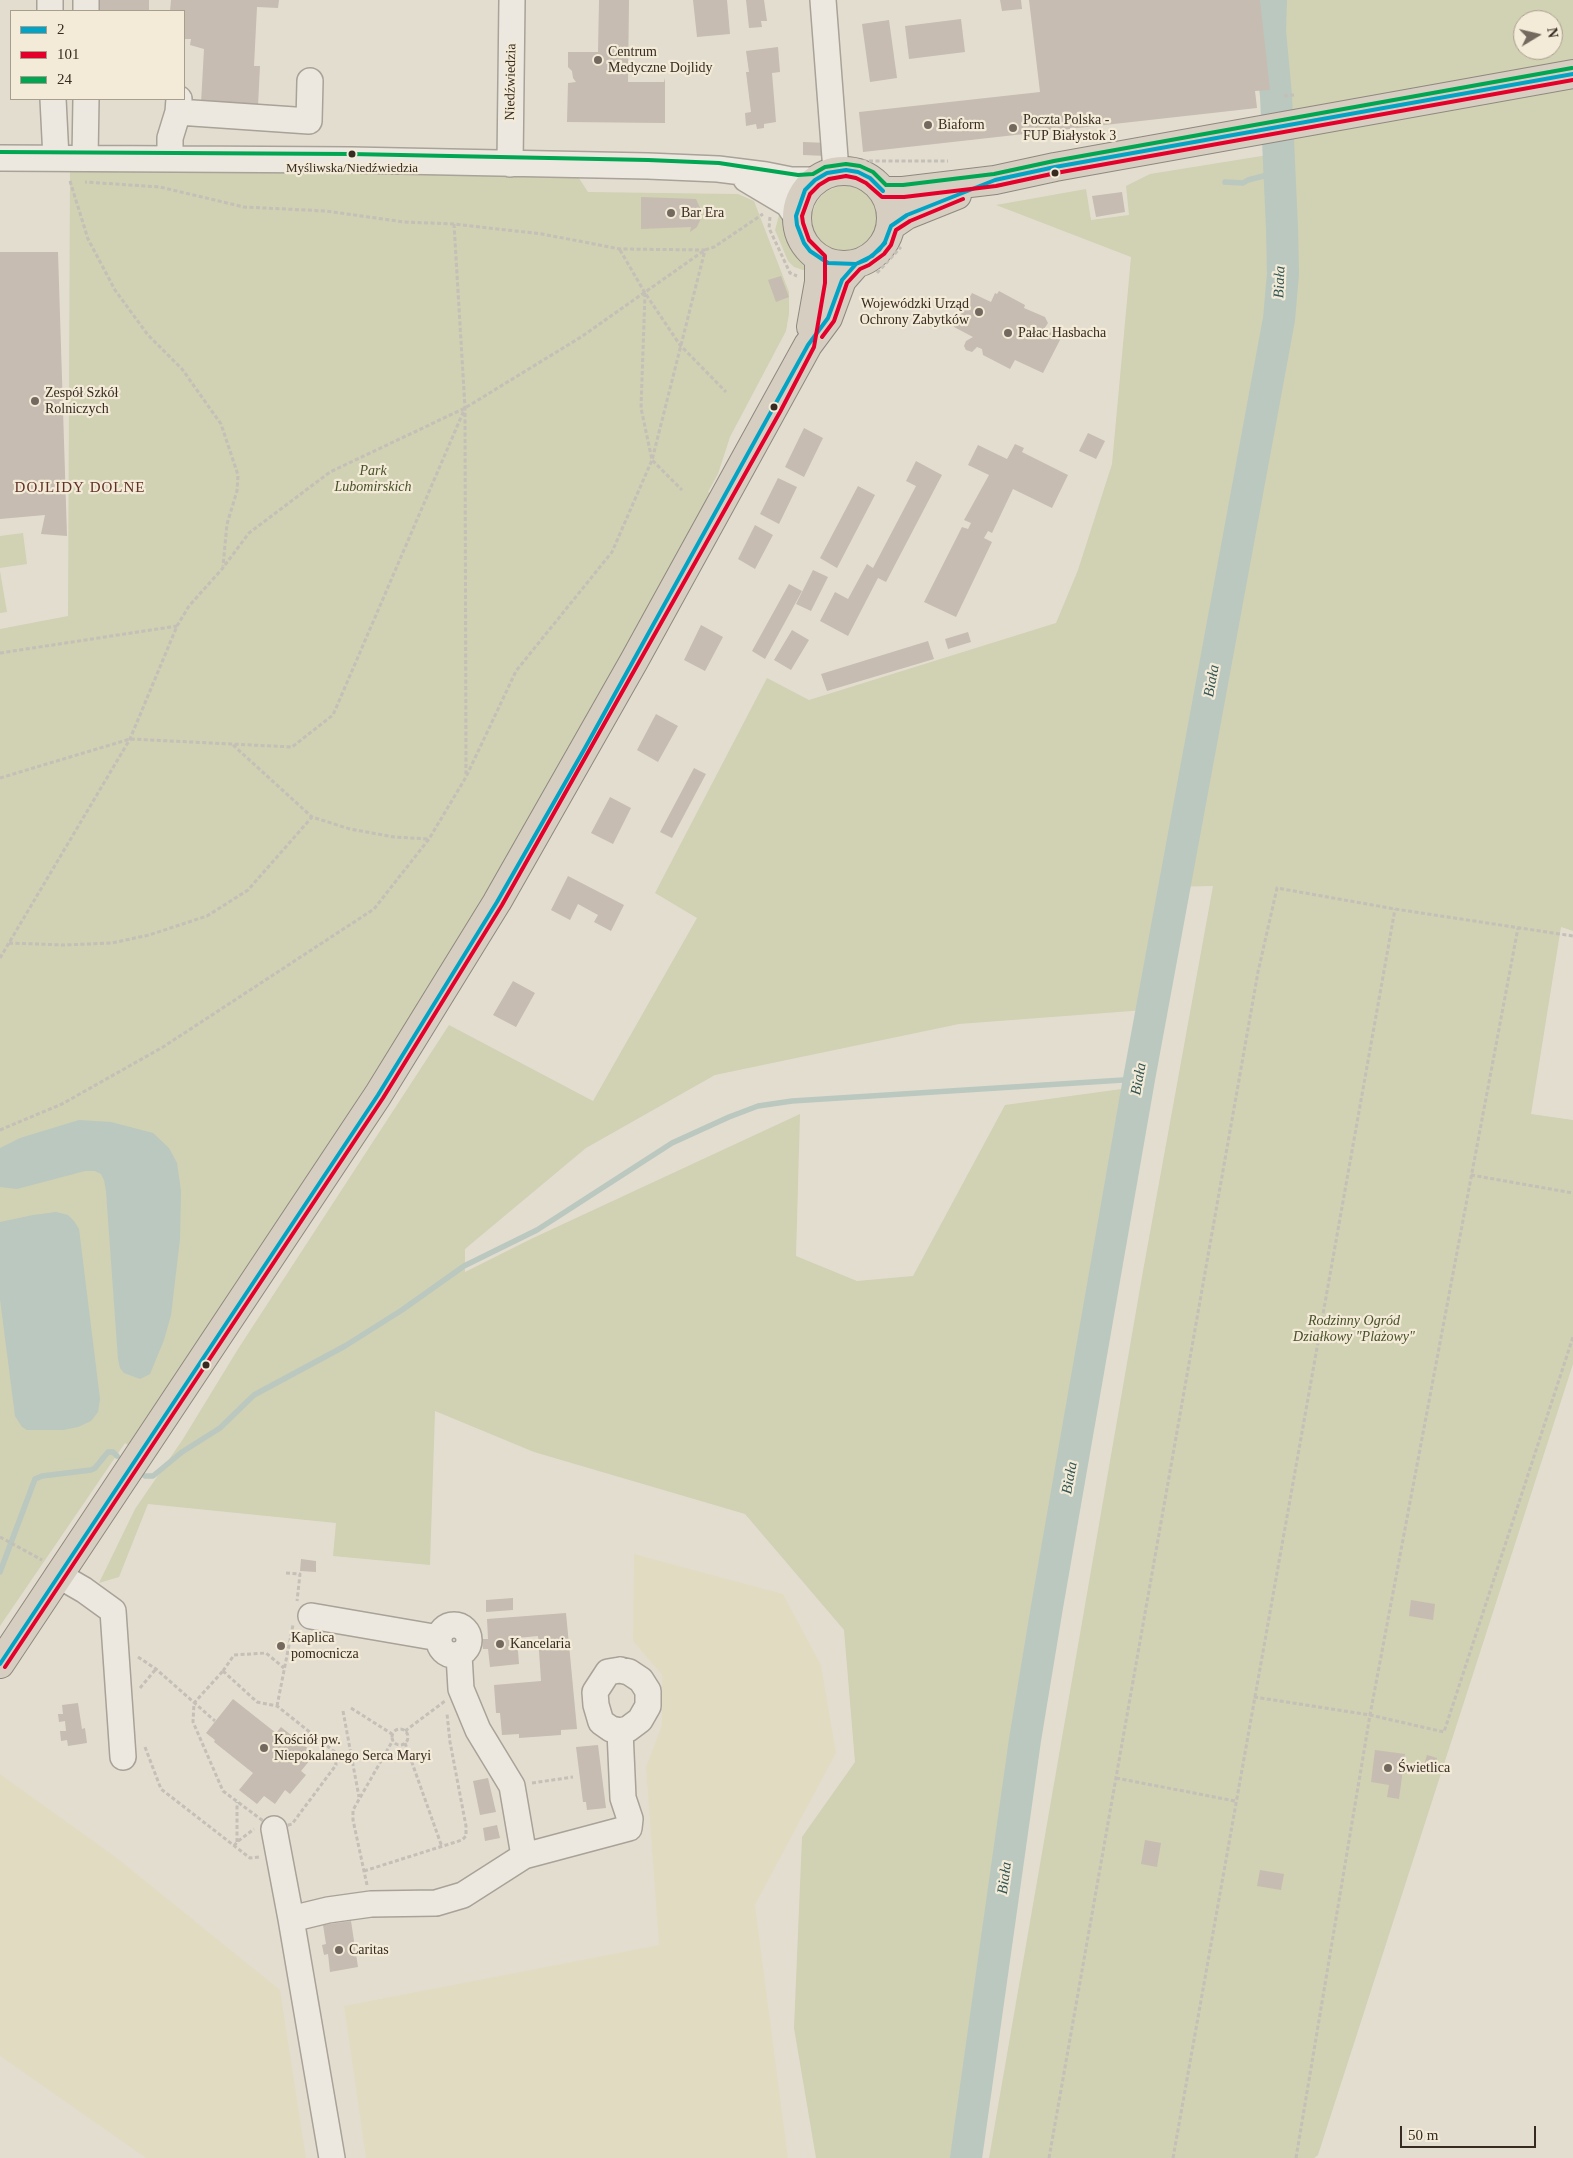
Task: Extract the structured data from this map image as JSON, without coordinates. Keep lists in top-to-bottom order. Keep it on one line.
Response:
{"streets":{"street":["Niedźwiedzia"]},"districts":["DOJLIDY DOLNE"],"water":["Biała"],"parks":["Park Lubomirskich","Rodzinny Ogród Działkowy \"Plażowy\""],"places":["Centrum Medyczne Dojlidy","Biaform","Poczta Polska - FUP Białystok 3","Myśliwska/Niedźwiedzia","Bar Era","Wojewódzki Urząd Ochrony Zabytków","Pałac Hasbacha","Zespół Szkół Rolniczych","Kancelaria","Kaplica pomocnicza","Kościół pw. Niepokalanego Serca Maryi","Świetlica","Caritas"],"lines":["transit line 24","transit line 2","transit line 101"],"legend":["2","101","24"],"scale_bar":"50 m","north":"right"}
